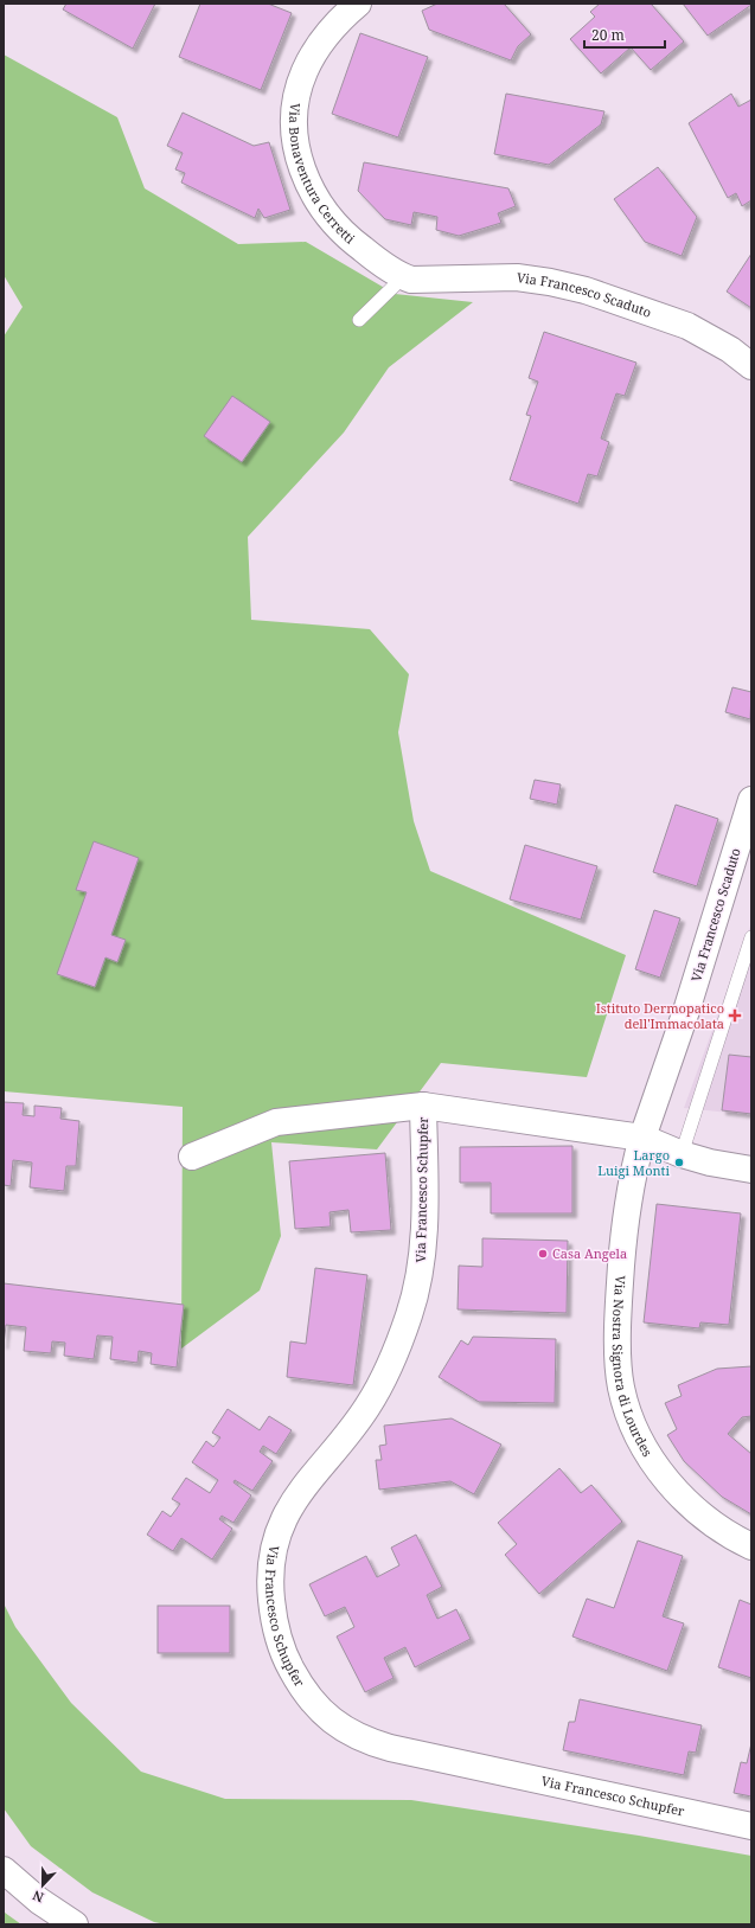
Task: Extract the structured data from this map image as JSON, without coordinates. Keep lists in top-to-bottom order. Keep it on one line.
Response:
{"streets":{"street":["Via Bonaventura Cerretti","Via Francesco Scaduto","Via Francesco Schupfer","Via Nostra Signora di Lourdes"]},"crossings":[["Via Bonaventura Cerretti","Via Francesco Scaduto"],["Via Francesco Scaduto","Via Francesco Schupfer"],["Via Francesco Scaduto","Via Nostra Signora di Lourdes"],["Via Francesco Schupfer","Via Nostra Signora di Lourdes"]],"places":{"health":["Istituto Dermopatico dell'Immacolata"],"other":["Largo Luigi Monti","Casa Angela"]},"scale_bar":"20 m","north":"bottom"}
